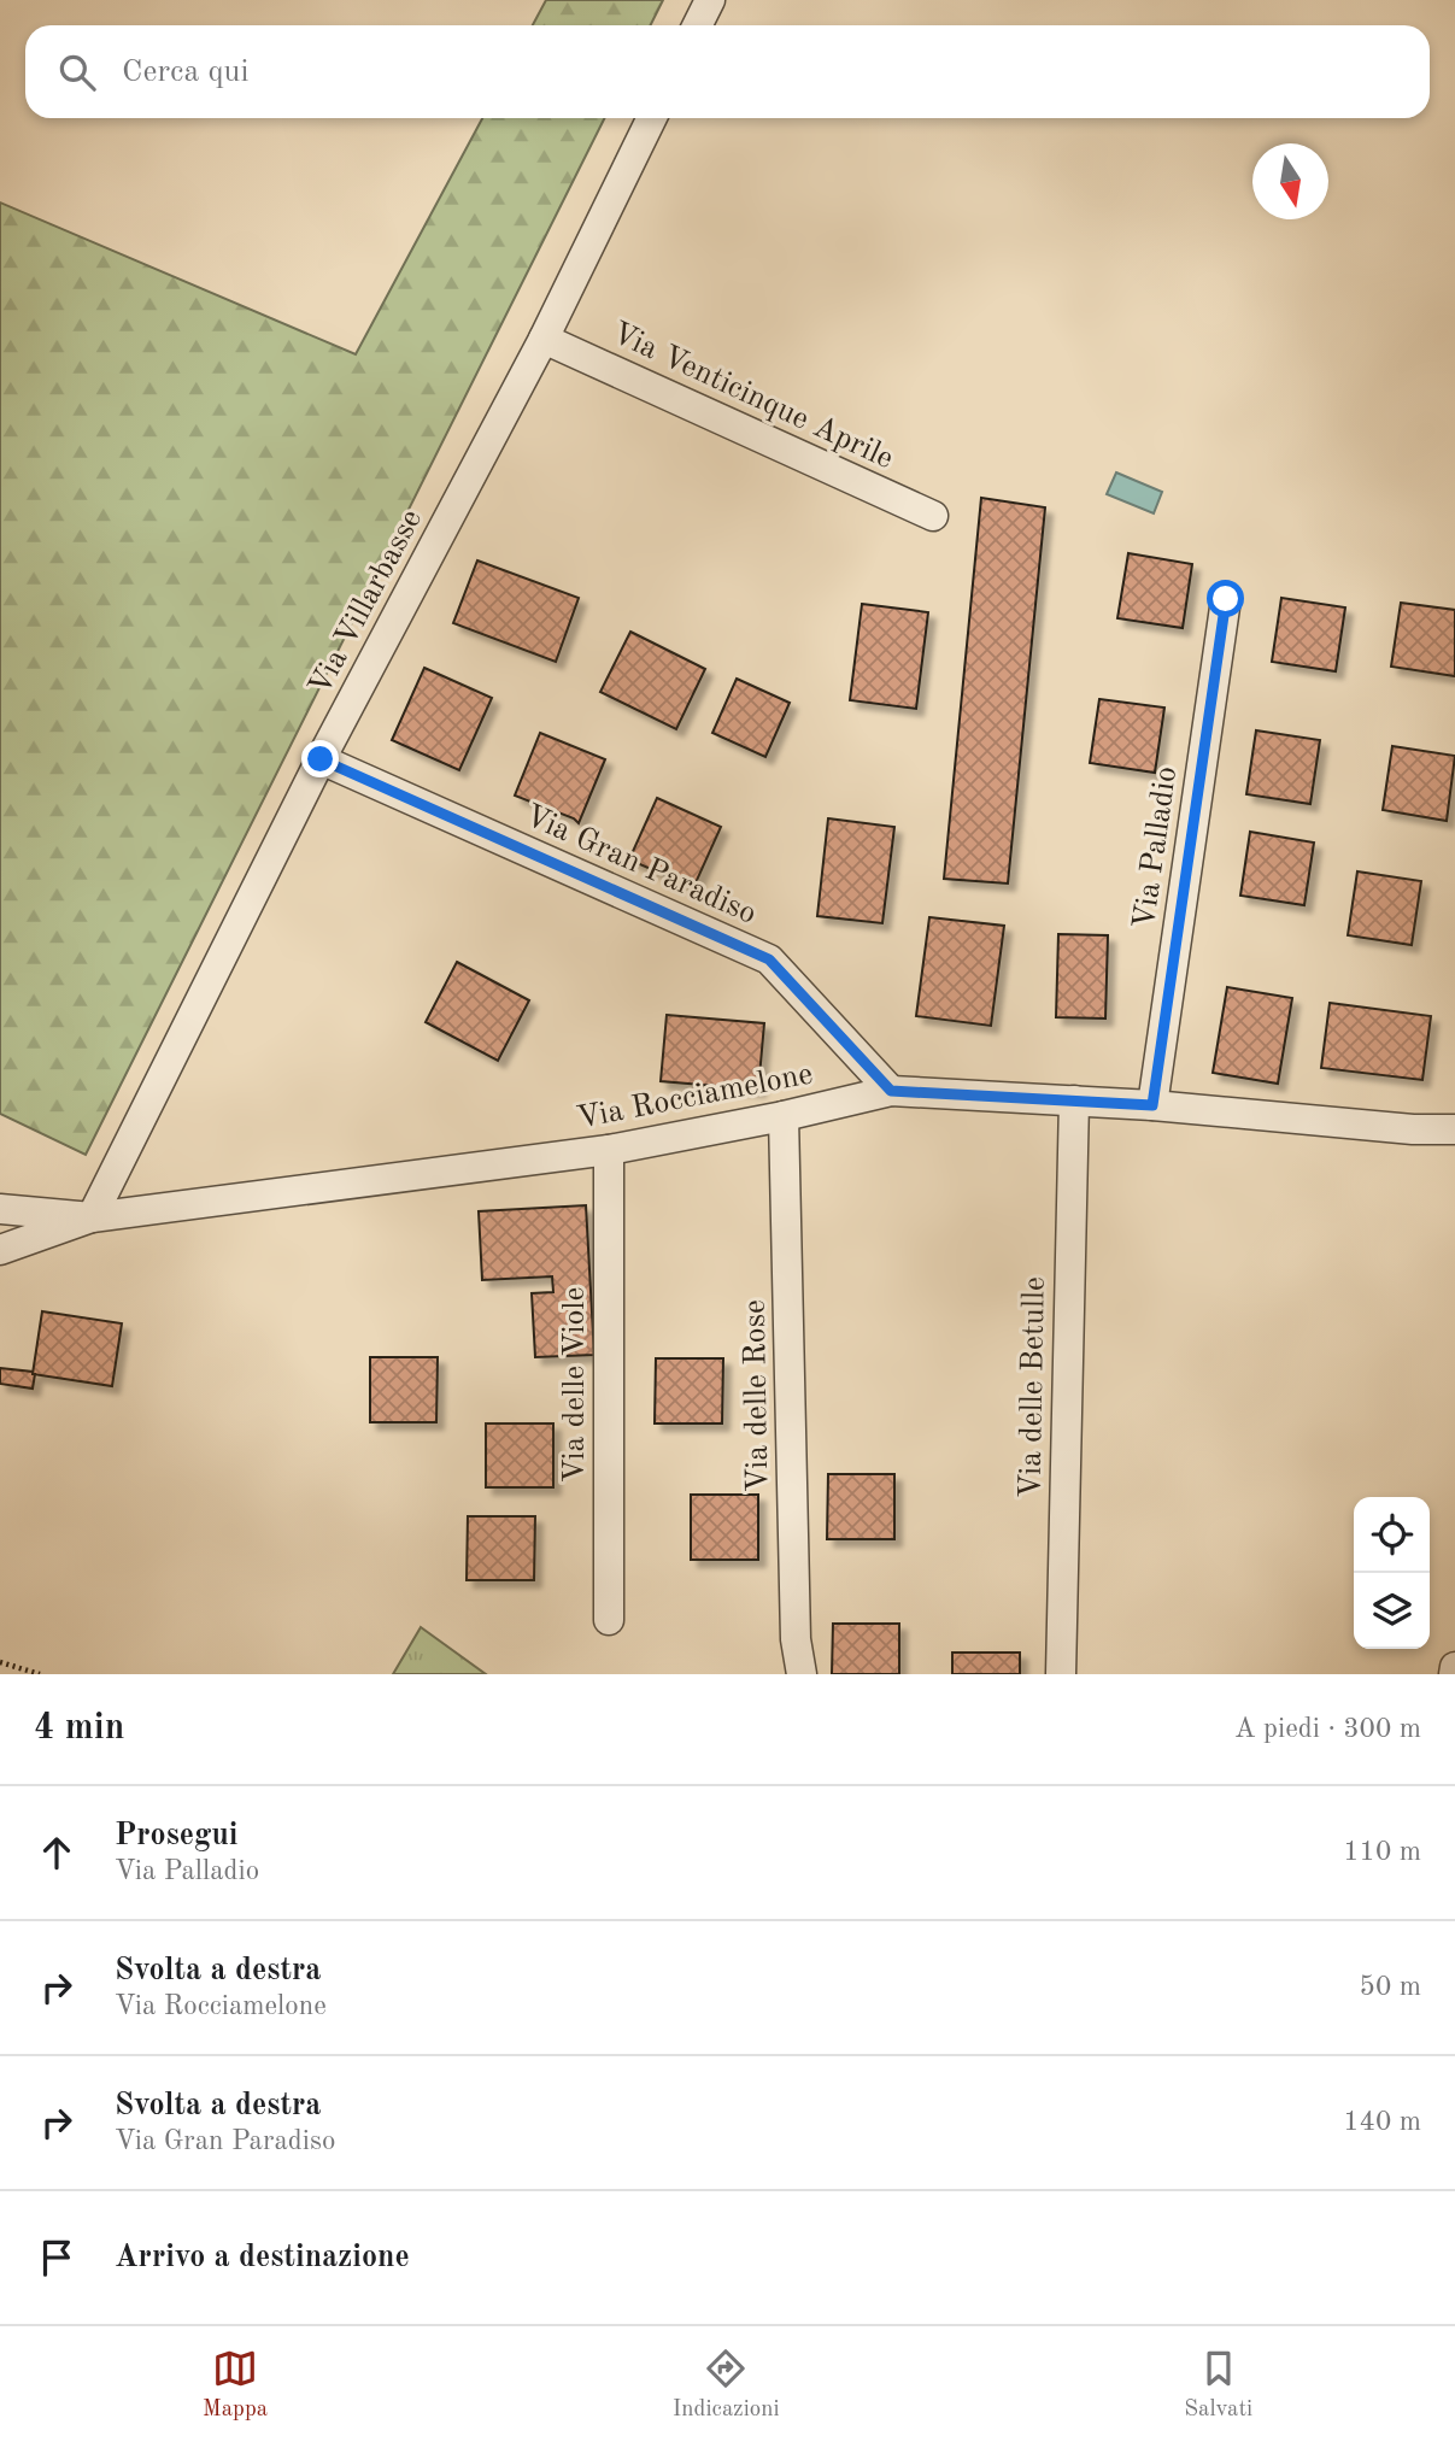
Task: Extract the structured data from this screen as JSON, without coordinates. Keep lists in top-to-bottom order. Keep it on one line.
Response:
{"streets":{"street":["Via Venticinque Aprile","Via Villarbasse","Via Palladio","Via Gran Paradiso","Via Rocciamelone","Via delle Viole","Via delle Betulle","Via delle Rose"]},"crossings":[["Via Venticinque Aprile","Via Villarbasse"],["Via Villarbasse","Via Gran Paradiso"],["Via Villarbasse","Via Rocciamelone"],["Via Palladio","Via Rocciamelone"],["Via Gran Paradiso","Via Rocciamelone"],["Via Rocciamelone","Via delle Viole"],["Via Rocciamelone","Via delle Betulle"],["Via Rocciamelone","Via delle Rose"]],"north":"bottom","page":{"search":"Cerca qui","heading":["4 min","A piedi · 300 m"],"list":[["Prosegui","Via Palladio","110 m"],["Svolta a destra","Via Rocciamelone","50 m"],["Svolta a destra","Via Gran Paradiso","140 m"],"Arrivo a destinazione"],"nav":["Mappa","Indicazioni","Salvati"]}}
